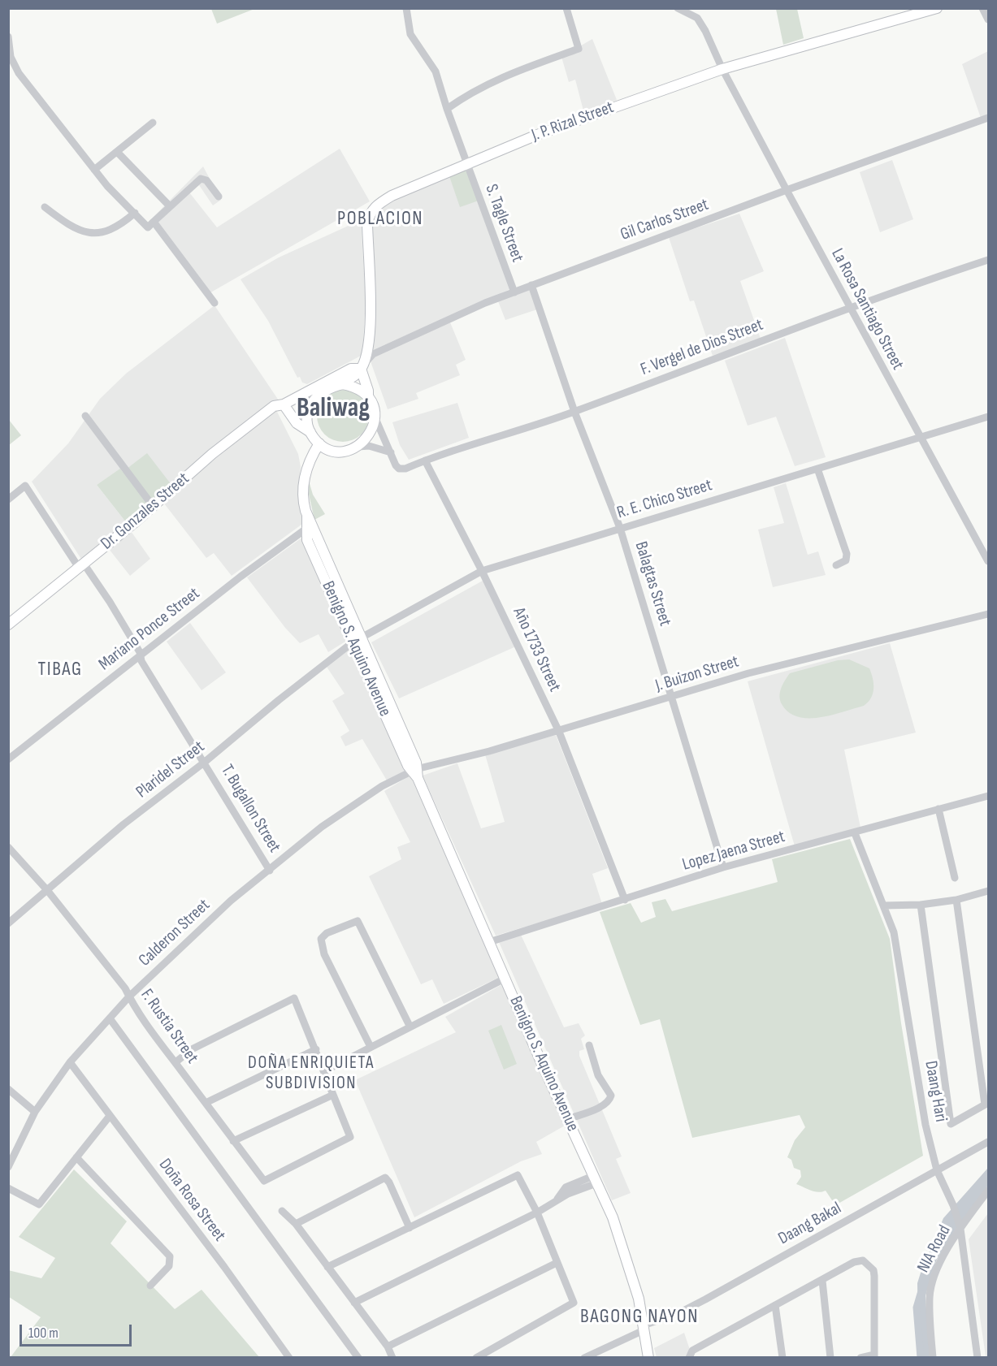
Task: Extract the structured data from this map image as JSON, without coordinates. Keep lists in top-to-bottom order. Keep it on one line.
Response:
{"streets":{"main road":["J. P. Rizal Street","Dr. Gonzales Street","Benigno S. Aquino Avenue"],"street":["Gil Carlos Street","S. Tagle Street","La Rosa Santiago Street","F. Vergel de Dios Street","R. E. Chico Street","Balagtas Street","Mariano Ponce Street","Año 1733 Street","J. Buizon Street","Plaridel Street","T. Bugallon Street","Lopez Jaena Street","Calderon Street","F. Rustia Street","Daang Hari","Doña Rosa Street","Daang Bakal","NIA Road"]},"crossings":[["J. P. Rizal Street","Gil Carlos Street"],["J. P. Rizal Street","S. Tagle Street"],["J. P. Rizal Street","La Rosa Santiago Street"],["J. P. Rizal Street","Dr. Gonzales Street"],["Gil Carlos Street","S. Tagle Street"],["Gil Carlos Street","La Rosa Santiago Street"],["Gil Carlos Street","Dr. Gonzales Street"],["Gil Carlos Street","Balagtas Street"],["La Rosa Santiago Street","F. Vergel de Dios Street"],["La Rosa Santiago Street","R. E. Chico Street"],["F. Vergel de Dios Street","Balagtas Street"],["F. Vergel de Dios Street","Año 1733 Street"],["R. E. Chico Street","Balagtas Street"],["R. E. Chico Street","Benigno S. Aquino Avenue"],["R. E. Chico Street","Año 1733 Street"],["R. E. Chico Street","Plaridel Street"],["Dr. Gonzales Street","T. Bugallon Street"],["Balagtas Street","J. Buizon Street"],["Balagtas Street","Lopez Jaena Street"],["Mariano Ponce Street","Benigno S. Aquino Avenue"],["Mariano Ponce Street","T. Bugallon Street"],["Benigno S. Aquino Avenue","J. Buizon Street"],["Benigno S. Aquino Avenue","Plaridel Street"],["Benigno S. Aquino Avenue","Lopez Jaena Street"],["Benigno S. Aquino Avenue","Calderon Street"],["Benigno S. Aquino Avenue","Daang Bakal"],["Año 1733 Street","J. Buizon Street"],["Año 1733 Street","Lopez Jaena Street"],["J. Buizon Street","Calderon Street"],["Plaridel Street","T. Bugallon Street"],["Plaridel Street","F. Rustia Street"],["T. Bugallon Street","Calderon Street"],["Lopez Jaena Street","Daang Hari"],["Calderon Street","F. Rustia Street"],["Calderon Street","Doña Rosa Street"],["Daang Hari","Daang Bakal"],["Daang Hari","NIA Road"]],"districts":["POBLACION","Baliwag","TIBAG","DOÑA ENRIQUIETA SUBDIVISION","BAGONG NAYON"],"scale_bar":"100 m"}
